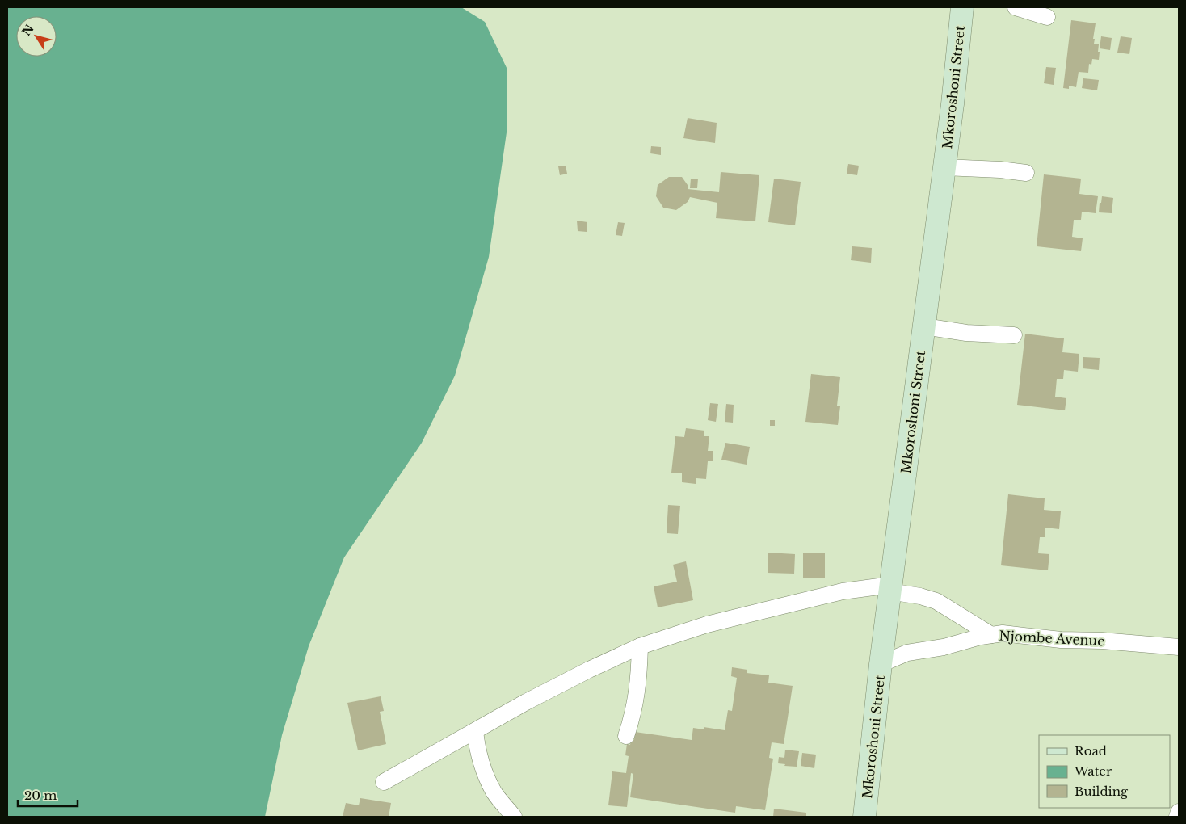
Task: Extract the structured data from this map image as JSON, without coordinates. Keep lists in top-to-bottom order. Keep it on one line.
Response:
{"streets":{"street":["Mkoroshoni Street","Njombe Avenue"]},"crossings":[["Mkoroshoni Street","Njombe Avenue"]],"legend":["Road","Water","Building"],"scale_bar":"20 m","north":"top left"}
